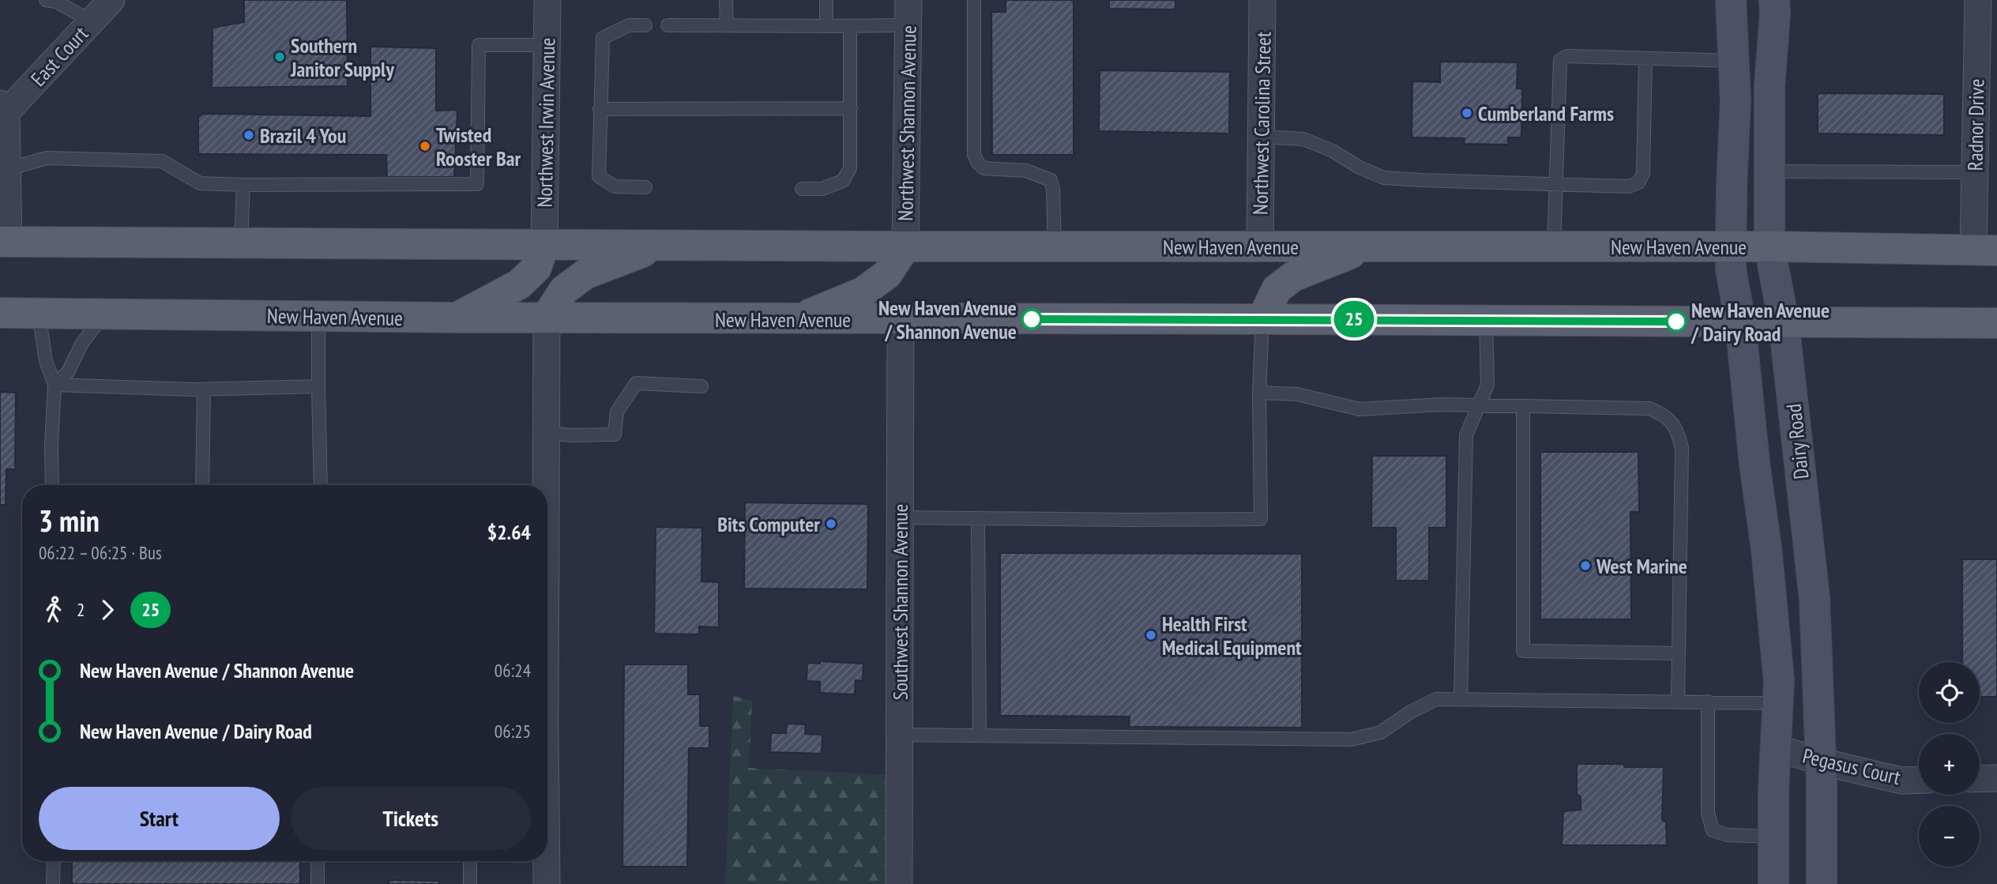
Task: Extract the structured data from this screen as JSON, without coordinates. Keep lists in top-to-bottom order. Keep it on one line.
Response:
{"streets":{"main road":["New Haven Avenue"],"street":["East Court","Northwest Irwin Avenue","Northwest Shannon Avenue","Northwest Carolina Street","Radnor Drive","Dairy Road","Southwest Shannon Avenue","Pegasus Court"]},"crossings":[["Northwest Irwin Avenue","New Haven Avenue"],["Northwest Shannon Avenue","New Haven Avenue"],["Northwest Carolina Street","New Haven Avenue"],["Radnor Drive","New Haven Avenue"],["New Haven Avenue","Dairy Road"],["New Haven Avenue","Southwest Shannon Avenue"],["Dairy Road","Pegasus Court"]],"places":["Southern Janitor Supply","Cumberland Farms","Brazil 4 You","Twisted Rooster Bar","New Haven Avenue / Shannon Avenue","New Haven Avenue / Dairy Road","Bits Computer","West Marine","Health First Medical Equipment"],"lines":["bus line 25"],"page":{"on_map":"25","heading":["3 min","06:22 – 06:25 · Bus","$2.64"],"legs":["2","25"],"list":[{"name":"New Haven Avenue / Shannon Avenue","value":"06:24"},{"name":"New Haven Avenue / Dairy Road","value":"06:25"}],"map_buttons":["+","−"],"buttons":["Start","Tickets"]}}
